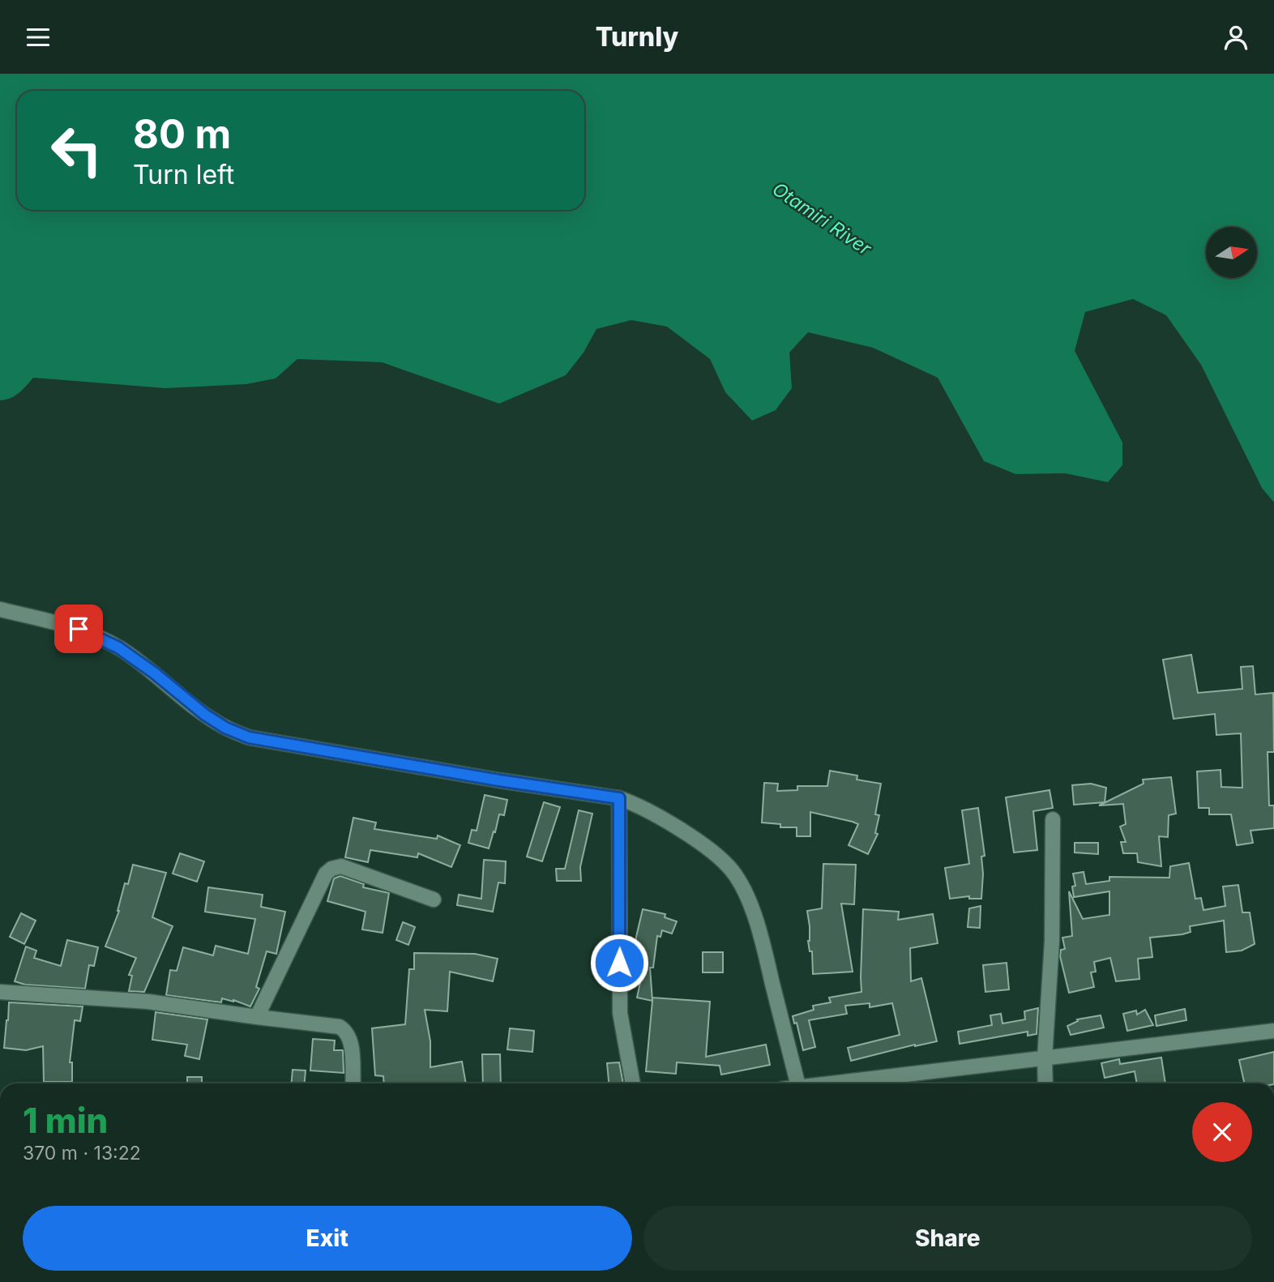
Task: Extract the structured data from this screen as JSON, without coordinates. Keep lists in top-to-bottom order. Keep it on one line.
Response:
{"water":["Otamiri River"],"north":"right","page":{"header":"Turnly","turn":["80 m","Turn left"],"heading":["1 min","370 m · 13:22"],"buttons":["Exit","Share"]}}
